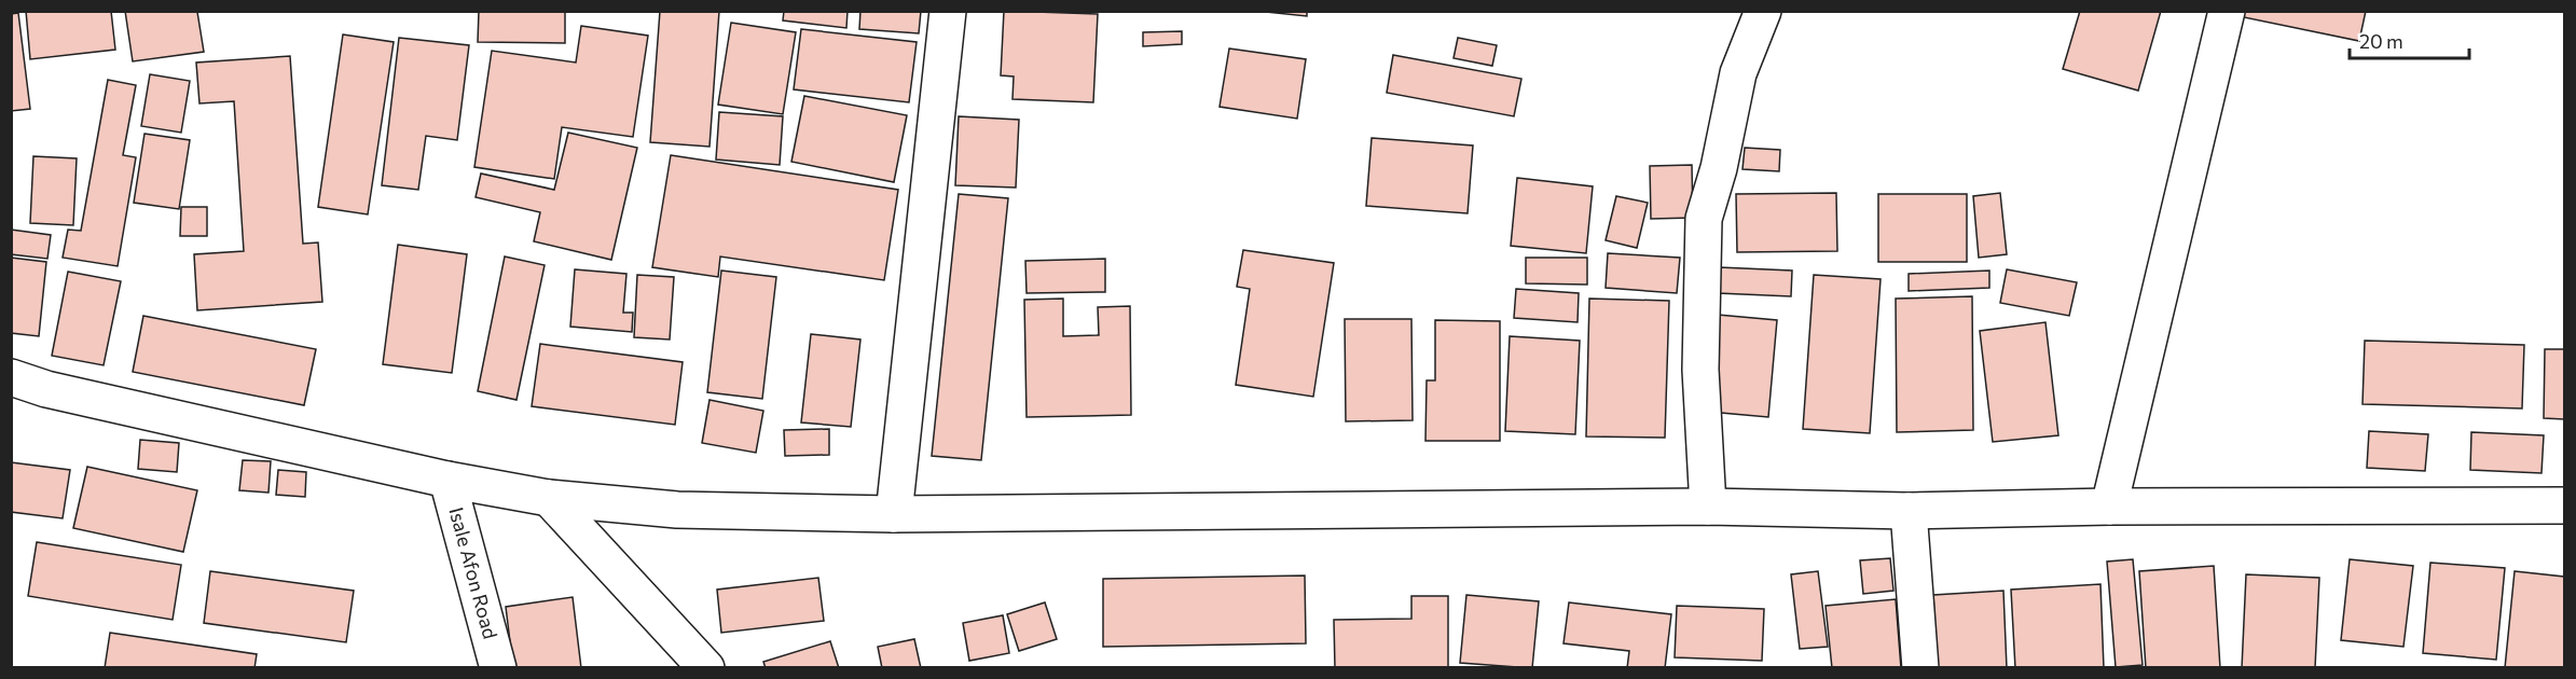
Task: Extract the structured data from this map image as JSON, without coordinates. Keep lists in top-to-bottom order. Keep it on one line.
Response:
{"streets":{"street":["Isale Afon Road"]},"scale_bar":"20 m"}
